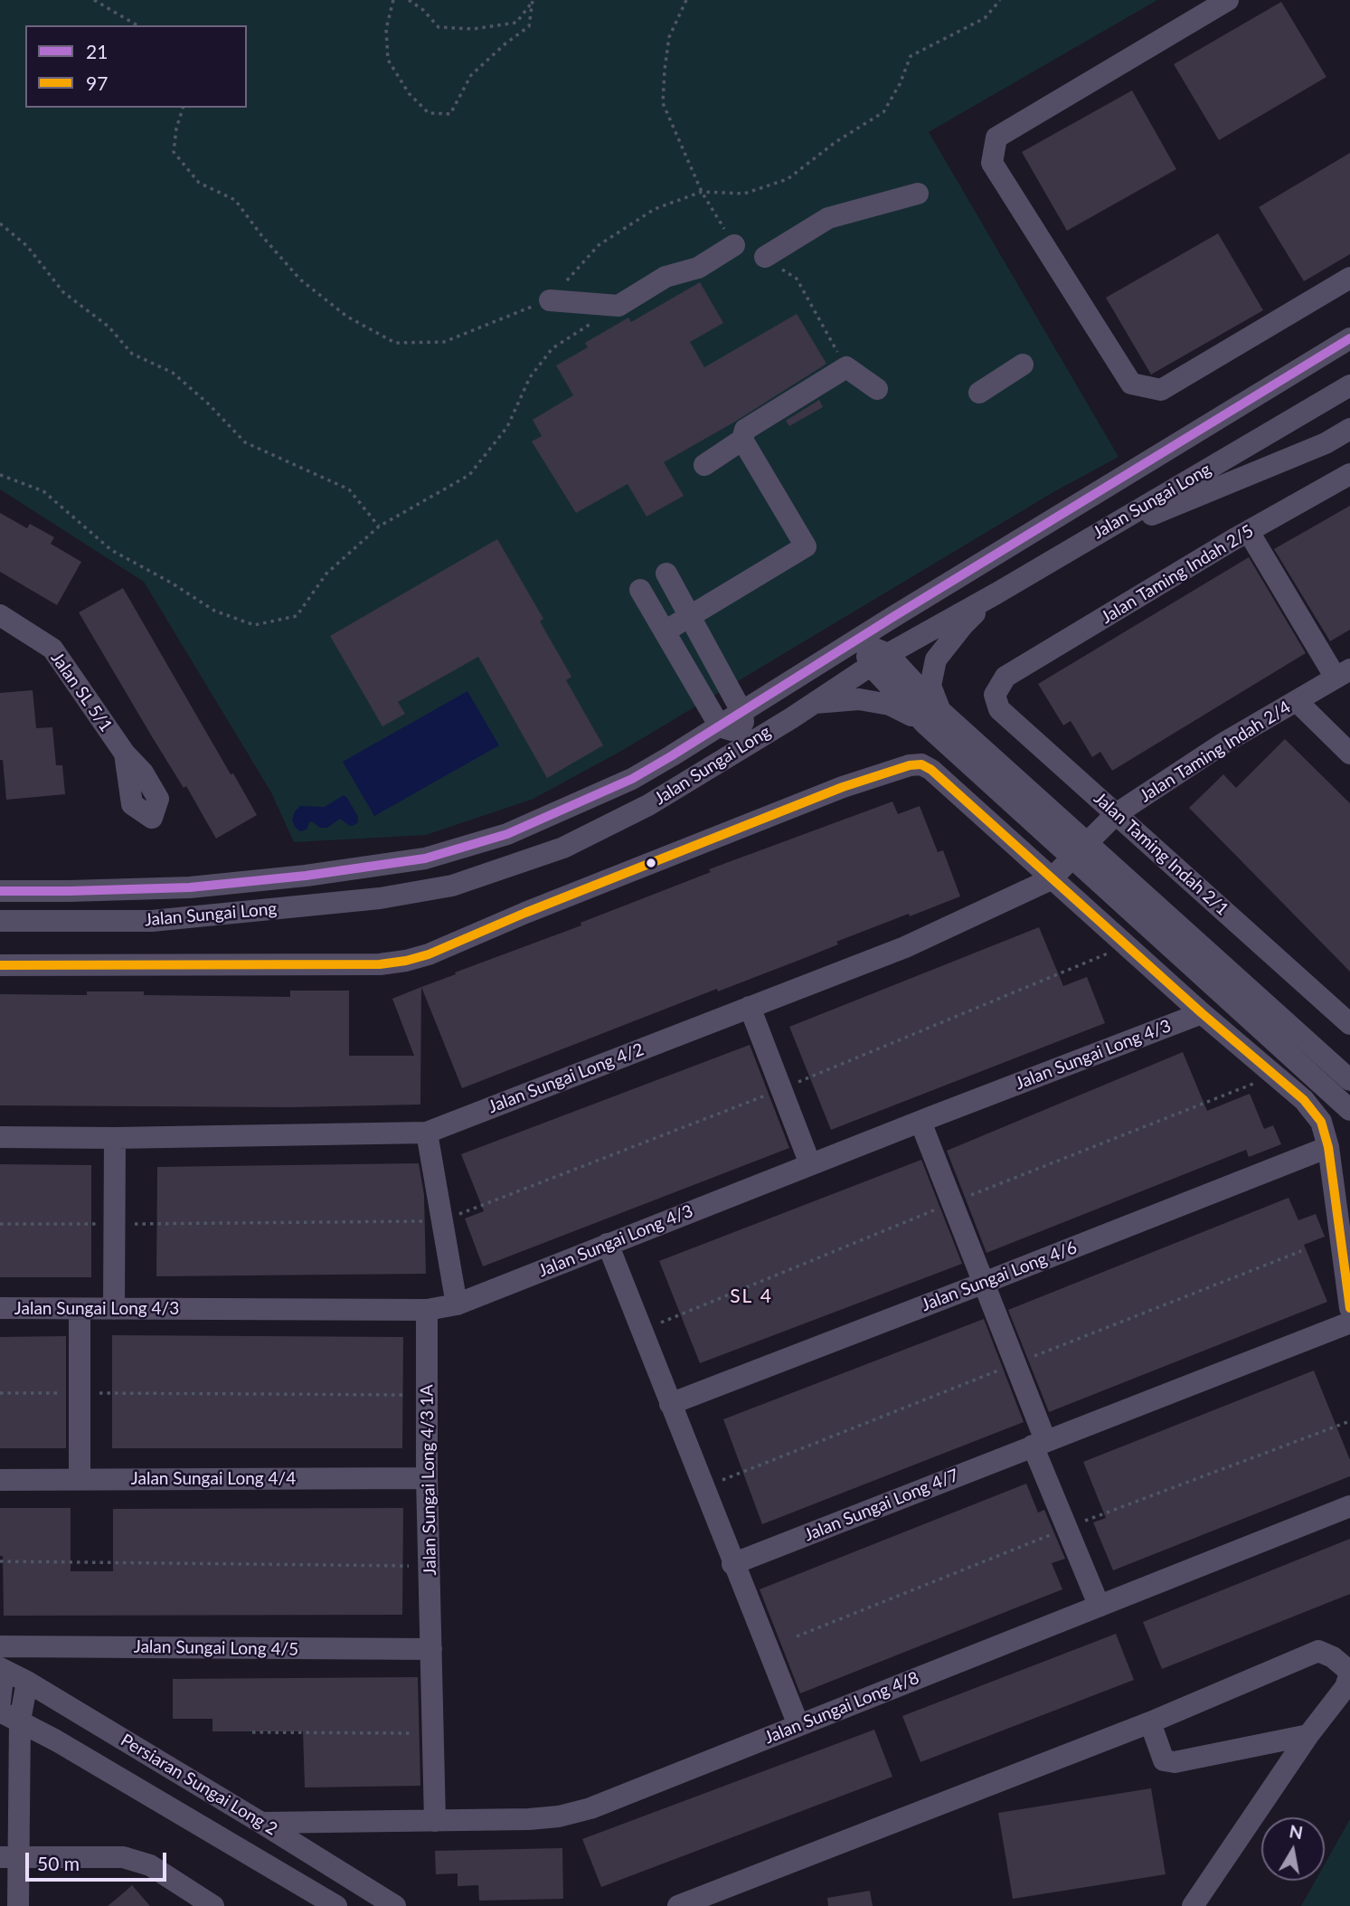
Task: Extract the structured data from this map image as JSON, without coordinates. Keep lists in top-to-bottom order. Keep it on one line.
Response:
{"streets":{"street":["Jalan Sungai Long","Jalan Taming Indah 2/5","Jalan SL 5/1","Jalan Taming Indah 2/4","Jalan Taming Indah 2/1","Jalan Sungai Long 4/3","Jalan Sungai Long 4/2","Jalan Sungai Long 4/6","Jalan Sungai Long 4/4","Jalan Sungai Long 4/3 1A","Jalan Sungai Long 4/7","Jalan Sungai Long 4/5","Jalan Sungai Long 4/8","Persiaran Sungai Long 2"]},"crossings":[["Jalan Taming Indah 2/5","Jalan Taming Indah 2/1"],["Jalan Taming Indah 2/4","Jalan Taming Indah 2/1"],["Jalan Taming Indah 2/4","Jalan Sungai Long 4/2"],["Jalan Sungai Long 4/3","Jalan Sungai Long 4/3 1A"],["Jalan Sungai Long 4/4","Jalan Sungai Long 4/3 1A"],["Jalan Sungai Long 4/3 1A","Jalan Sungai Long 4/5"],["Jalan Sungai Long 4/3 1A","Jalan Sungai Long 4/8"],["Jalan Sungai Long 4/8","Persiaran Sungai Long 2"]],"districts":["SL 4"],"lines":["transit line 21","transit line 97"],"legend":["21","97"],"scale_bar":"50 m","north":"top"}
